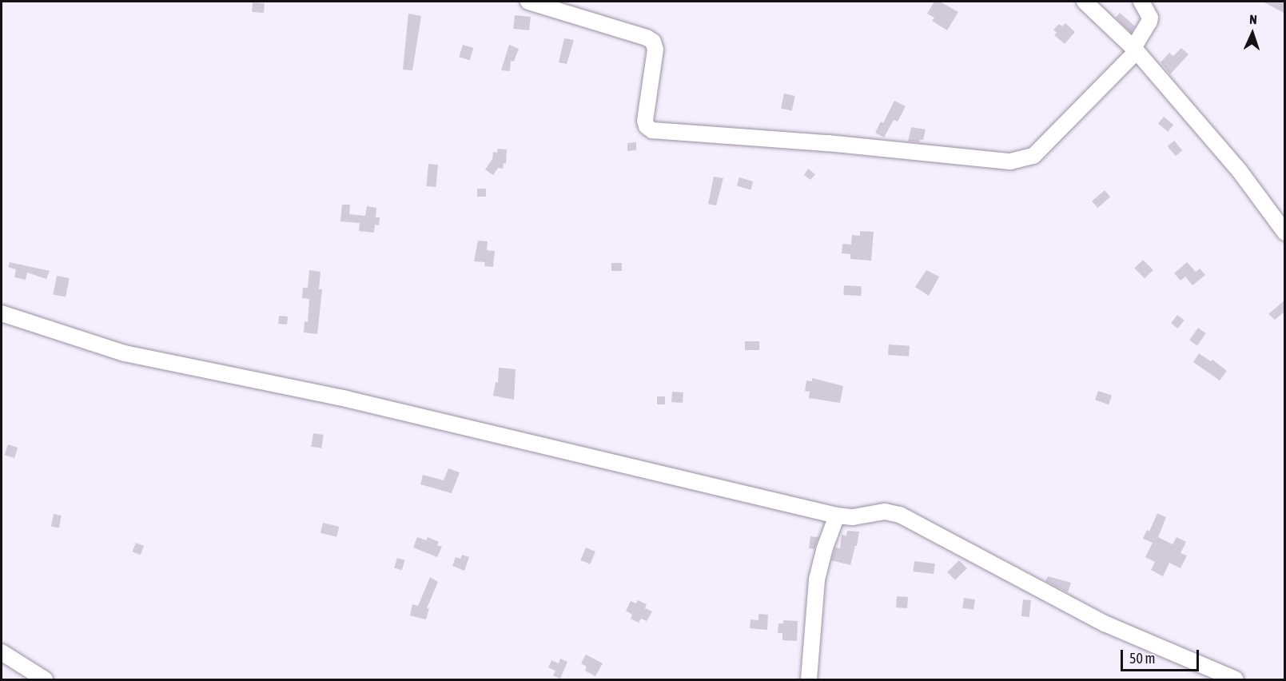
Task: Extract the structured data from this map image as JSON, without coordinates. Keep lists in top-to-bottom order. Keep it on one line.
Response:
{"scale_bar":"50 m","north":"top"}
